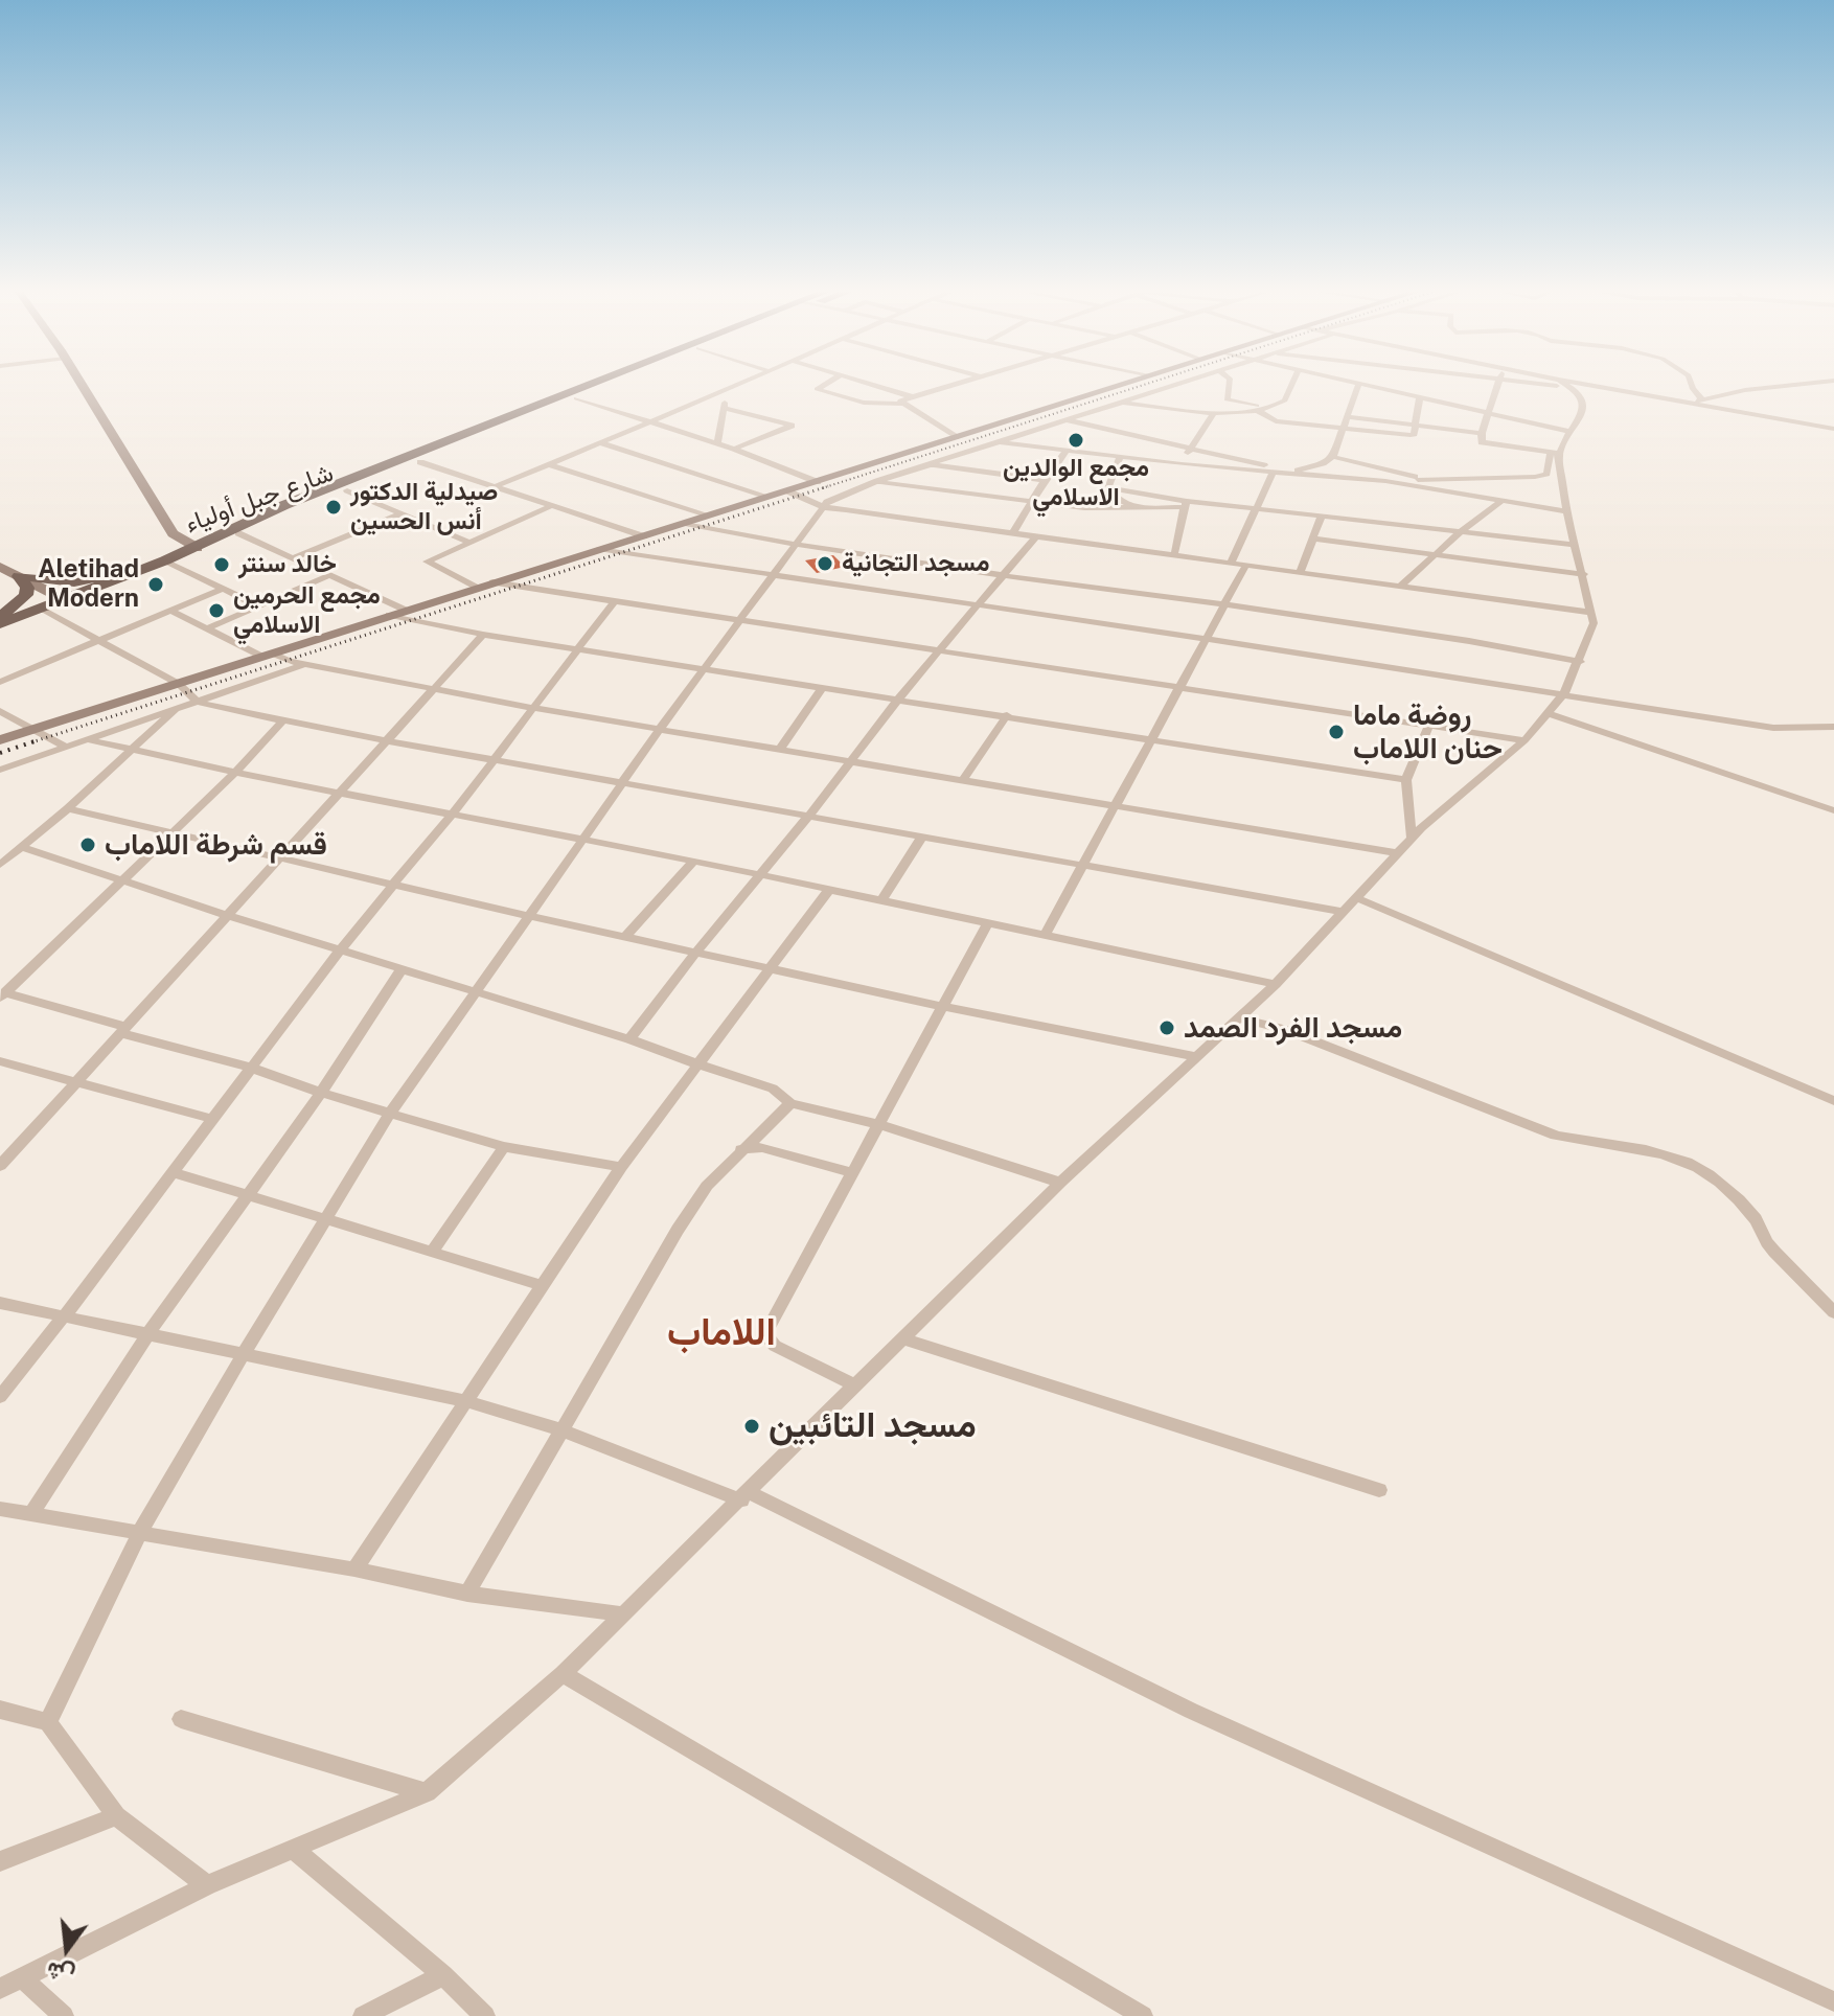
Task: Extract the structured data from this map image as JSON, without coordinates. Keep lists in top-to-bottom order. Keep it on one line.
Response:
{"streets":{"main road":["شارع جبل أولياء"]},"districts":["اللاماب"],"places":["مجمع الوالدين الاسلامي","صيدلية الدكتور أنس الحسين","مسجد التجانية","خالد سنتر","Aletihad Modern","مجمع الحرمين الاسلامي","روضة ماما حنان اللاماب","قسم شرطة اللاماب","مسجد الفرد الصمد","مسجد التائبين"],"north":"bottom"}
